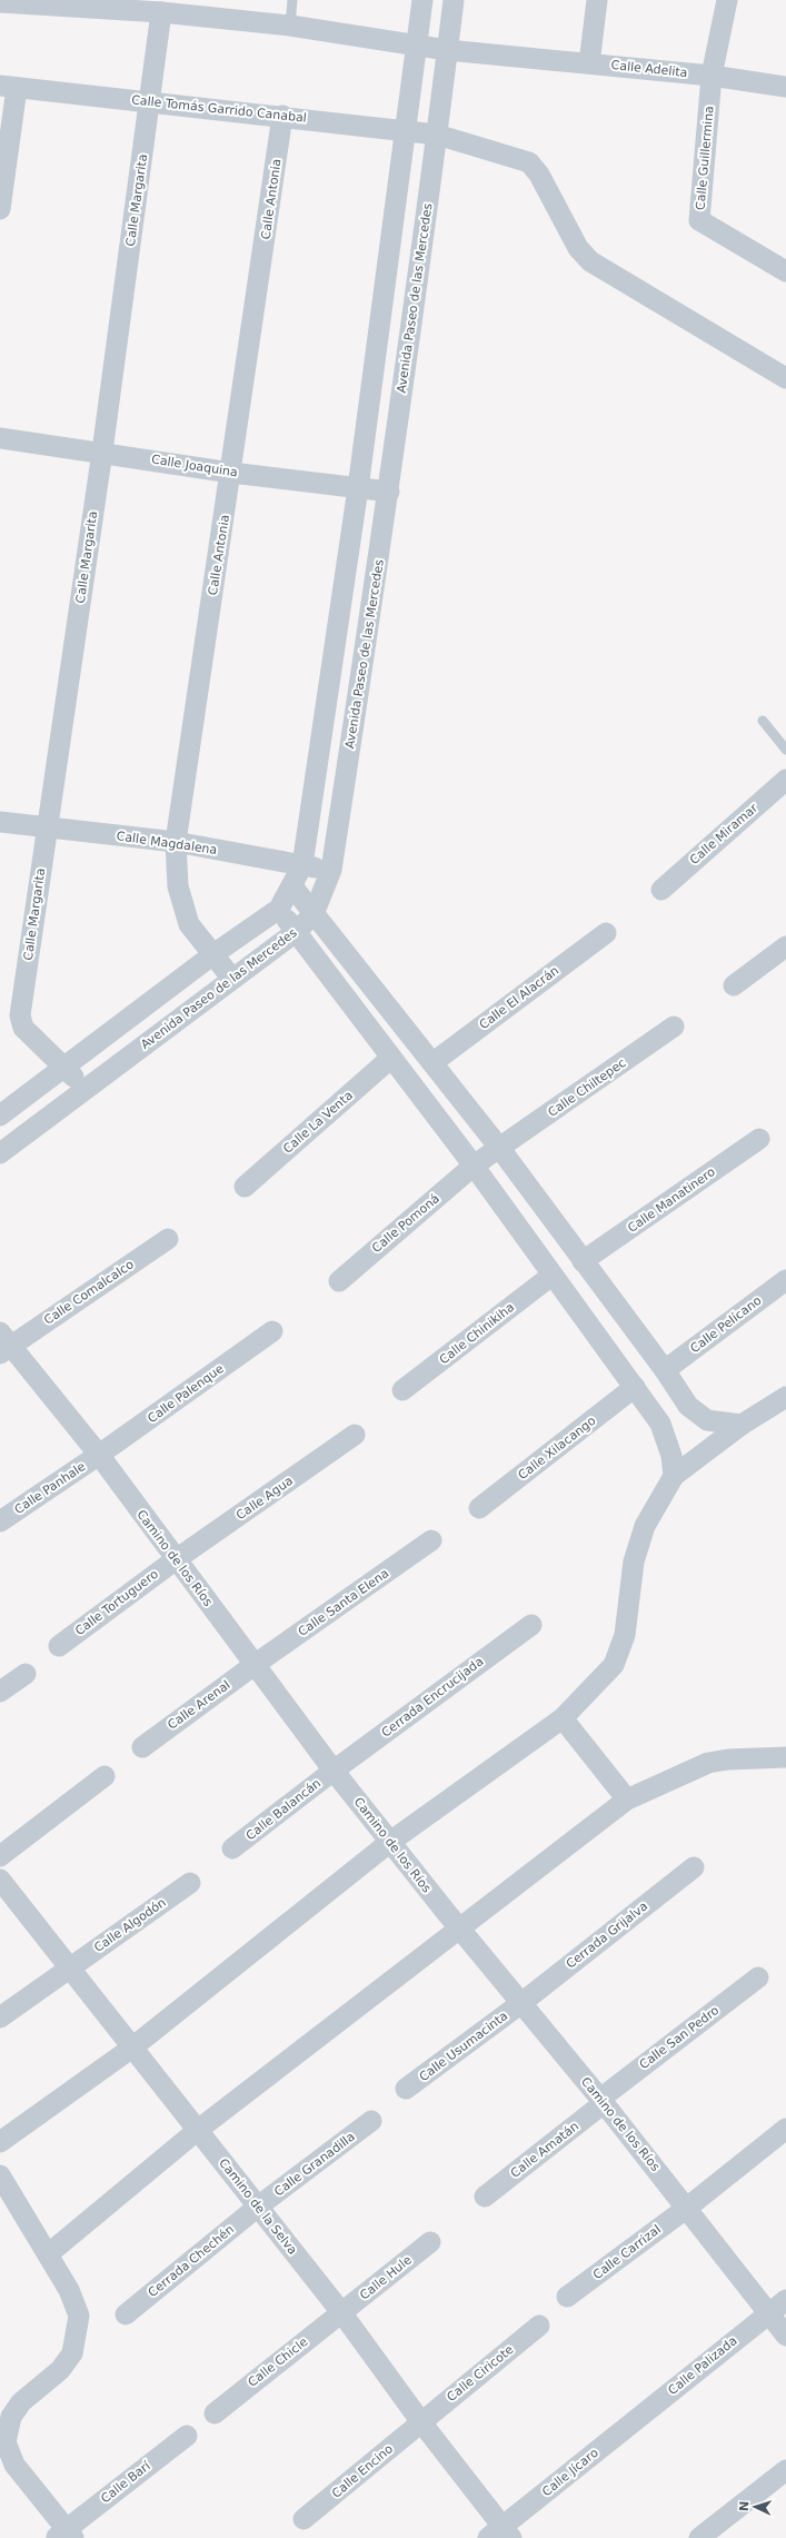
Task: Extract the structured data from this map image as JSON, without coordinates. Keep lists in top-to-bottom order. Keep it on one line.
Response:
{"streets":{"street":["Calle Adelita","Calle Tomás Garrido Canabal","Calle Guillermina","Calle Antonia","Calle Margarita","Avenida Paseo de las Mercedes","Calle Joaquina","Calle Miramar","Calle Magdalena","Calle El Alacrán","Calle Chiltepec","Calle La Venta","Calle Manatinero","Calle Pomoná","Calle Comalcalco","Calle Pelícano","Calle Chinikiha","Calle Palenque","Calle Xilacango","Calle Panhale","Calle Agua","Camino de los Ríos","Calle Tortuguero","Calle Santa Elena","Cerrada Encrucijada","Calle Arenal","Calle Balancán","Calle Algodón","Cerrada Grijalva","Calle San Pedro","Calle Usumacinta","Calle Amatán","Calle Granadilla","Camino de la Selva","Calle Carrizal","Cerrada Chechén","Calle Hule","Calle Chicle","Calle Palizada","Calle Ciricote","Calle Encino","Calle Jícaro","Calle Barí"]},"crossings":[["Calle Adelita","Calle Guillermina"],["Calle Adelita","Avenida Paseo de las Mercedes"],["Calle Tomás Garrido Canabal","Calle Antonia"],["Calle Tomás Garrido Canabal","Calle Margarita"],["Calle Tomás Garrido Canabal","Avenida Paseo de las Mercedes"],["Calle Antonia","Avenida Paseo de las Mercedes"],["Calle Antonia","Calle Joaquina"],["Calle Antonia","Calle Magdalena"],["Calle Margarita","Avenida Paseo de las Mercedes"],["Calle Margarita","Calle Joaquina"],["Calle Margarita","Calle Magdalena"],["Avenida Paseo de las Mercedes","Calle Joaquina"],["Avenida Paseo de las Mercedes","Calle Magdalena"],["Calle Chiltepec","Calle Pomoná"],["Calle Comalcalco","Camino de los Ríos"],["Calle Palenque","Calle Panhale"],["Calle Palenque","Camino de los Ríos"],["Calle Panhale","Camino de los Ríos"],["Calle Agua","Camino de los Ríos"],["Calle Agua","Calle Tortuguero"],["Camino de los Ríos","Calle Tortuguero"],["Camino de los Ríos","Calle Santa Elena"],["Camino de los Ríos","Cerrada Encrucijada"],["Camino de los Ríos","Calle Arenal"],["Camino de los Ríos","Calle Balancán"],["Camino de los Ríos","Cerrada Grijalva"],["Camino de los Ríos","Calle San Pedro"],["Camino de los Ríos","Calle Usumacinta"],["Camino de los Ríos","Calle Amatán"],["Camino de los Ríos","Calle Carrizal"],["Camino de los Ríos","Calle Palizada"],["Calle Santa Elena","Calle Arenal"],["Cerrada Encrucijada","Calle Balancán"],["Calle Algodón","Camino de la Selva"],["Cerrada Grijalva","Calle Usumacinta"],["Calle San Pedro","Calle Amatán"],["Calle Granadilla","Camino de la Selva"],["Calle Granadilla","Cerrada Chechén"],["Camino de la Selva","Cerrada Chechén"],["Camino de la Selva","Calle Hule"],["Camino de la Selva","Calle Chicle"],["Camino de la Selva","Calle Ciricote"],["Camino de la Selva","Calle Encino"],["Camino de la Selva","Calle Jícaro"],["Calle Hule","Calle Chicle"],["Calle Palizada","Calle Jícaro"],["Calle Ciricote","Calle Encino"]],"north":"left"}
